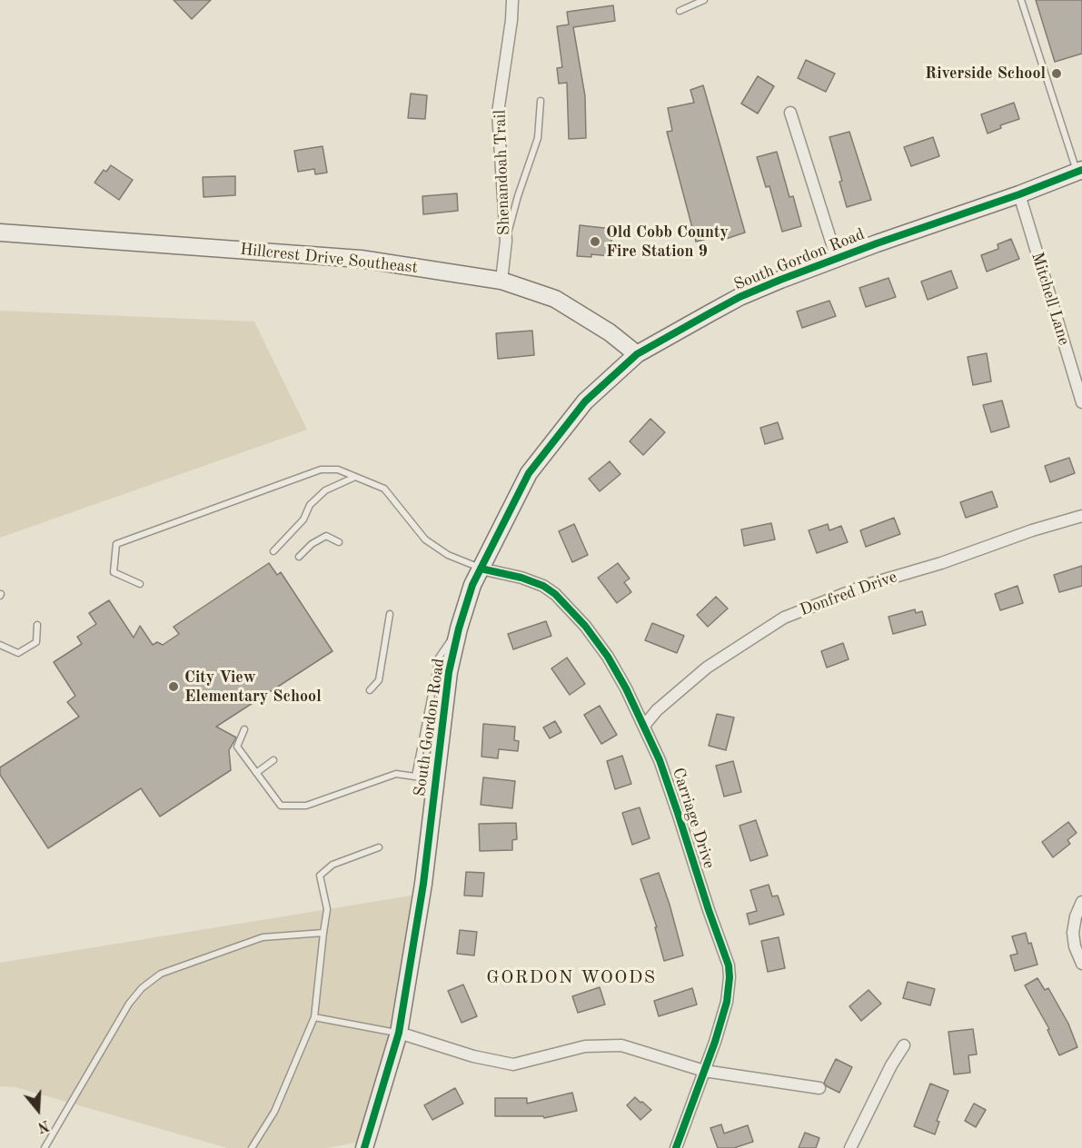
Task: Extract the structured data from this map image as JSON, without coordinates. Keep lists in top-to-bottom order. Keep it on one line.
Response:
{"streets":{"street":["Shenandoah Trail","Hillcrest Drive Southeast","South Gordon Road","Mitchell Lane","Donfred Drive","Carriage Drive"]},"crossings":[["Shenandoah Trail","Hillcrest Drive Southeast"],["Hillcrest Drive Southeast","South Gordon Road"],["South Gordon Road","Mitchell Lane"],["South Gordon Road","Carriage Drive"],["Donfred Drive","Carriage Drive"]],"districts":["GORDON WOODS"],"places":["Riverside School","Old Cobb County Fire Station 9","City View Elementary School"],"north":"bottom"}
